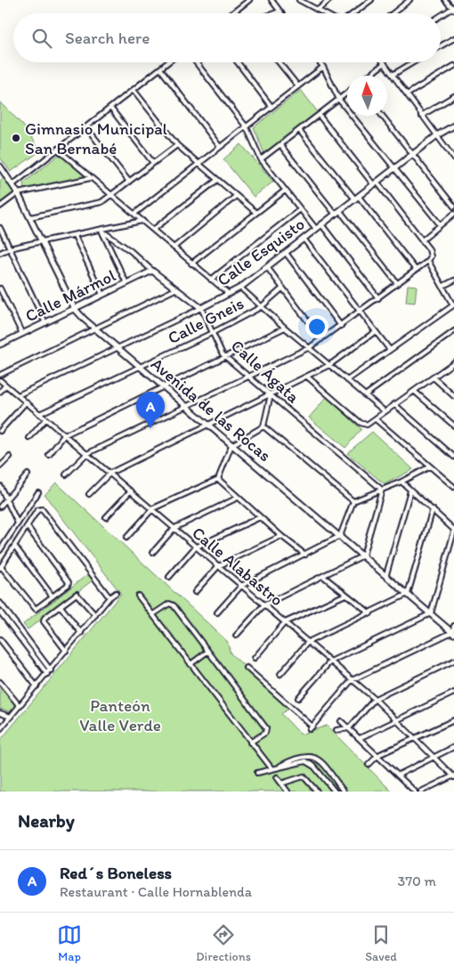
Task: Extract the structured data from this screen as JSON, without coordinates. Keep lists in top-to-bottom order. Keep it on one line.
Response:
{"streets":{"street":["Calle Esquisto","Calle Mármol","Calle Gneis","Calle Ágata","Avenida de las Rocas","Calle Alabastro"]},"crossings":[["Calle Esquisto","Calle Ágata"],["Calle Esquisto","Avenida de las Rocas"],["Calle Esquisto","Calle Alabastro"],["Calle Mármol","Avenida de las Rocas"],["Calle Gneis","Calle Ágata"],["Calle Gneis","Avenida de las Rocas"],["Calle Gneis","Calle Alabastro"]],"parks":["Panteón Valle Verde"],"places":["Gimnasio Municipal San Bernabé"],"north":"top","page":{"search":"Search here","pins":"A","heading":"Nearby","list":[{"mark":"A","name":"Red´s Boneless","note":"Restaurant · Calle Hornablenda","value":"370 m"}],"nav":["Map","Directions","Saved"]}}
